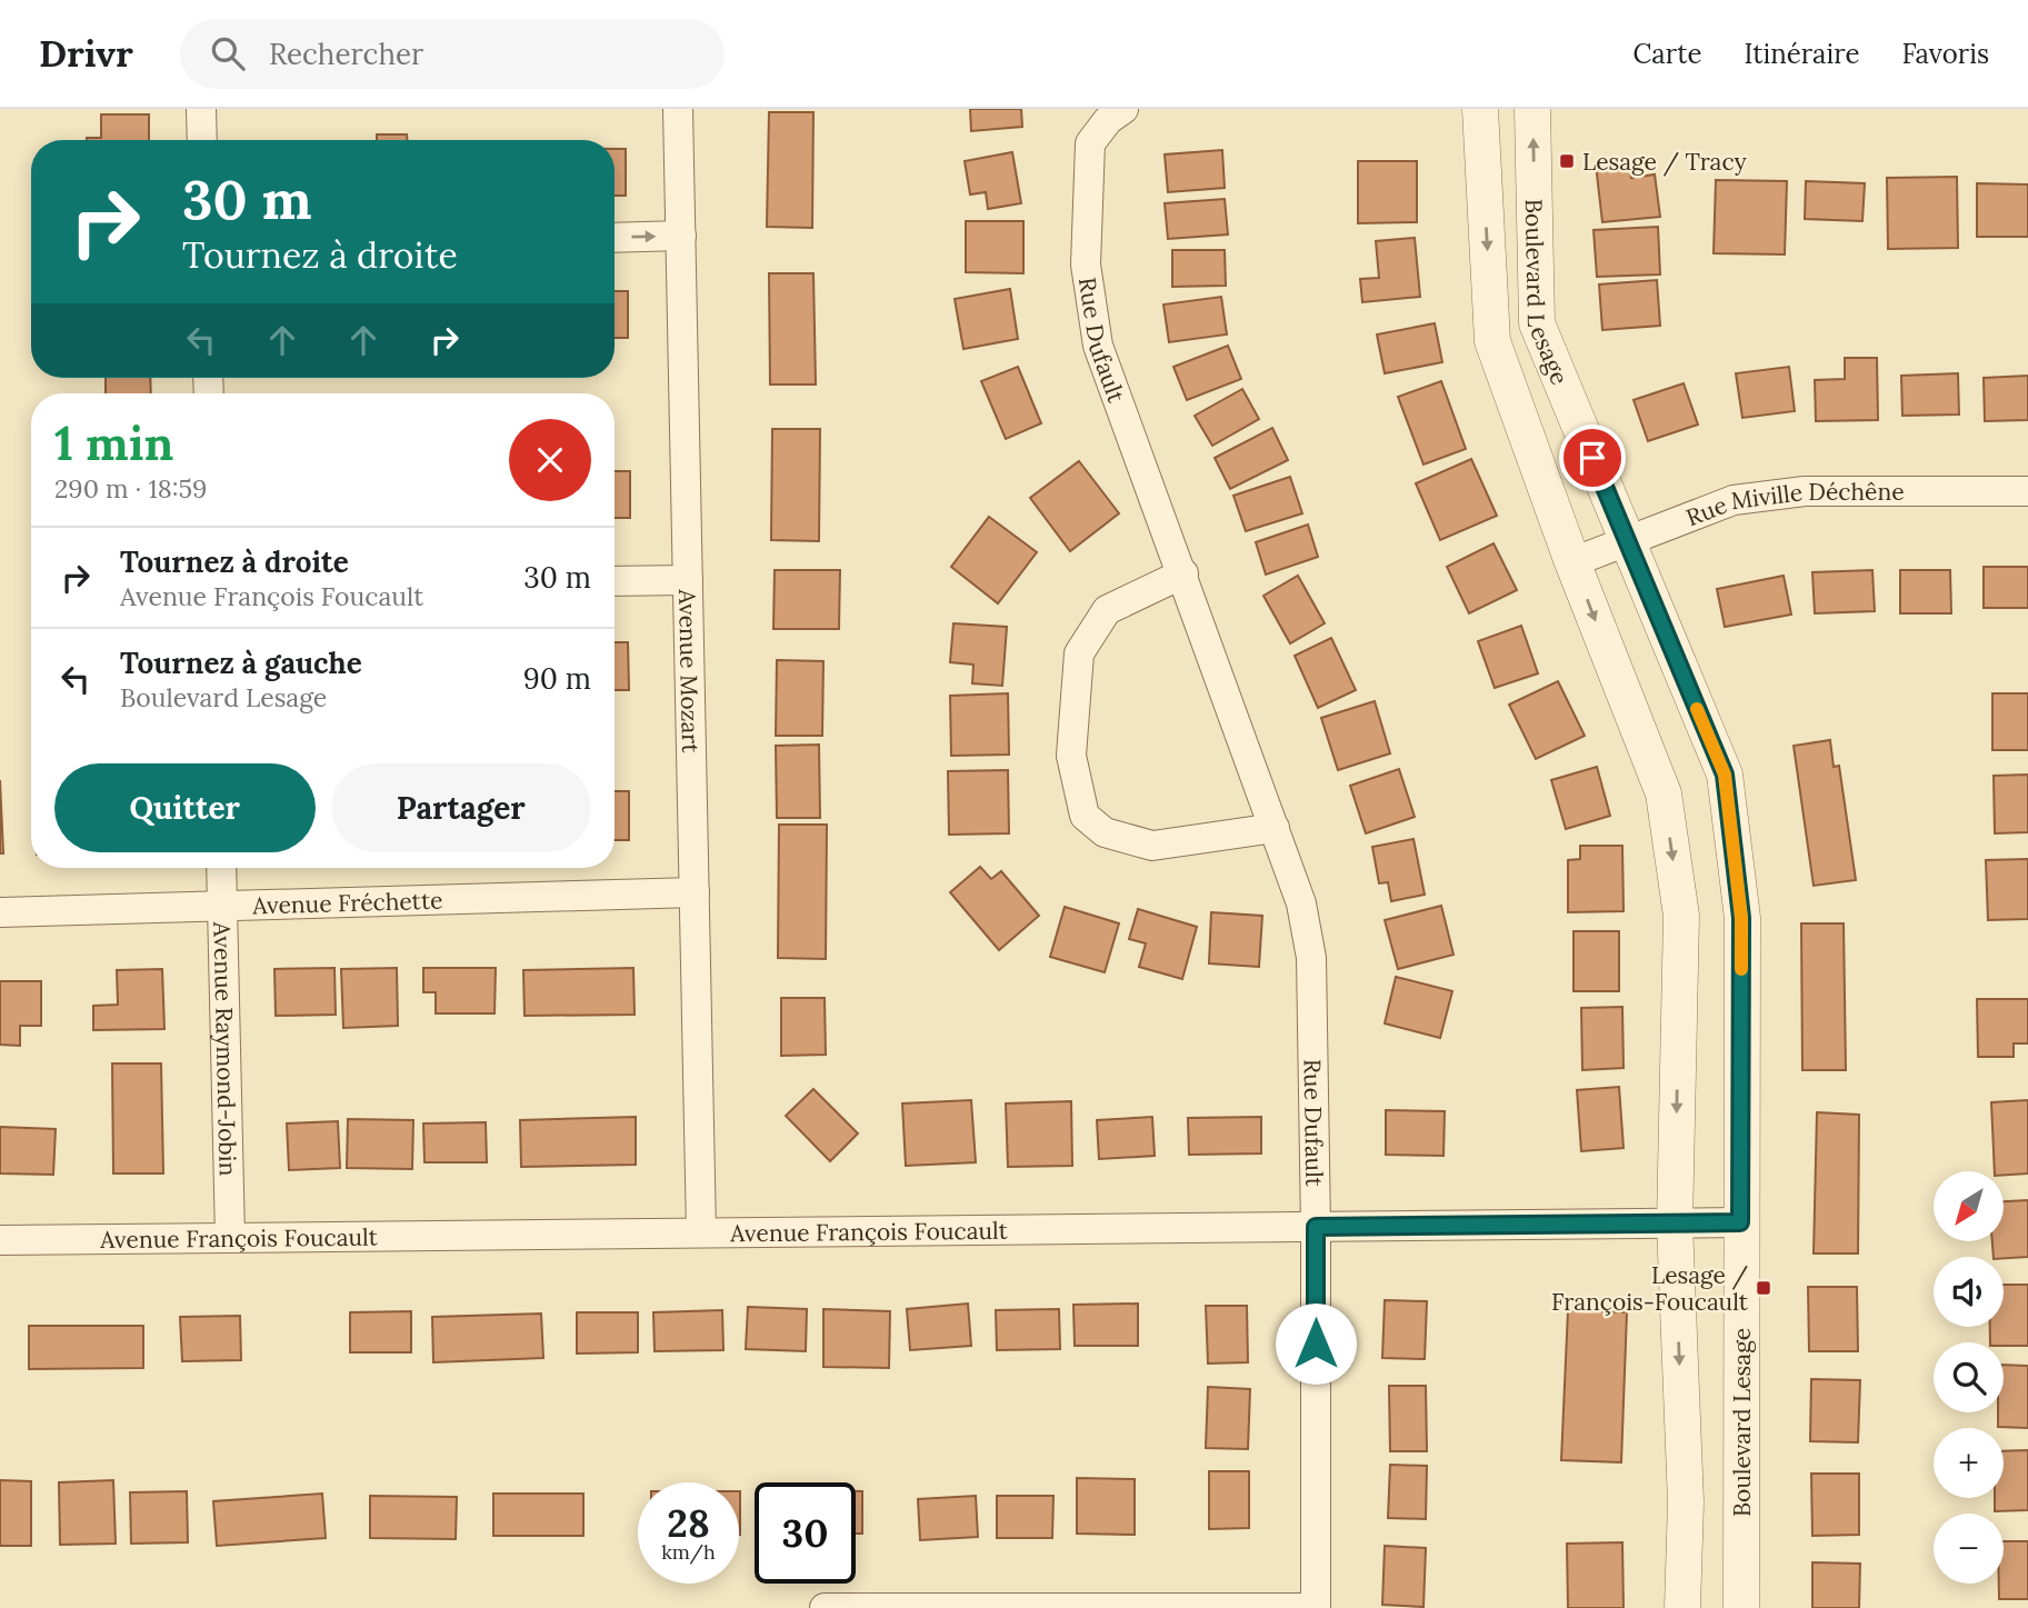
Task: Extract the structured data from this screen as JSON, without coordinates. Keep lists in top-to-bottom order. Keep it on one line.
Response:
{"streets":{"street":["Boulevard Lesage","Rue Dufault","Rue Miville Déchêne","Avenue Mozart","Avenue Fréchette","Avenue Raymond-Jobin","Avenue François Foucault"]},"crossings":[["Boulevard Lesage","Rue Miville Déchêne"],["Boulevard Lesage","Avenue François Foucault"],["Rue Dufault","Avenue François Foucault"],["Avenue Mozart","Avenue Fréchette"],["Avenue Mozart","Avenue François Foucault"],["Avenue Fréchette","Avenue Raymond-Jobin"],["Avenue Raymond-Jobin","Avenue François Foucault"]],"places":{"transit":["Lesage / Tracy","Lesage / François-Foucault"]},"north":"bottom left","page":{"header":"Drivr","search":"Rechercher","nav":["Carte","Itinéraire","Favoris"],"turn":["30 m","Tournez à droite"],"heading":["1 min","290 m · 18:59"],"list":[{"name":"Tournez à droite","note":"Avenue François Foucault","value":"30 m"},{"name":"Tournez à gauche","note":"Boulevard Lesage","value":"90 m"}],"buttons":["Quitter","Partager"],"map_buttons":["+","−"],"speed":"28 km/h","limit":"30"}}
